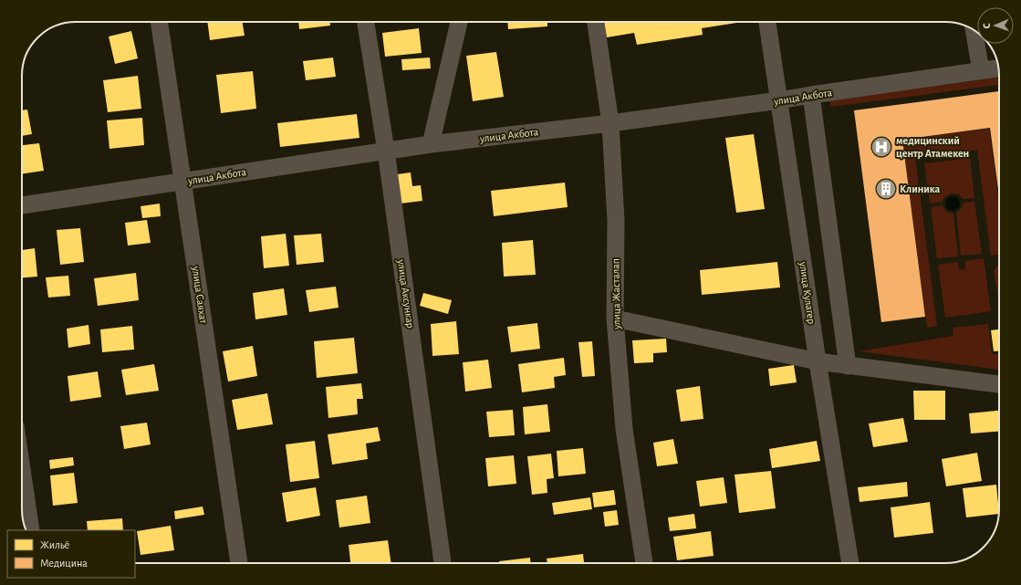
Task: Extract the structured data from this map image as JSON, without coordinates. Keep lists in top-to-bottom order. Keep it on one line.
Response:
{"streets":{"street":["улица Акбота","улица Кулагер","улица Аксункар","улица Жасталап","улица Саяхат"]},"crossings":[["улица Акбота","улица Кулагер"],["улица Акбота","улица Аксункар"],["улица Акбота","улица Жасталап"],["улица Акбота","улица Саяхат"]],"places":{"hospital":["медицинский центр Атамекен"],"building":["Клиника"]},"legend":["Жильё","Медицина"],"north":"left"}
